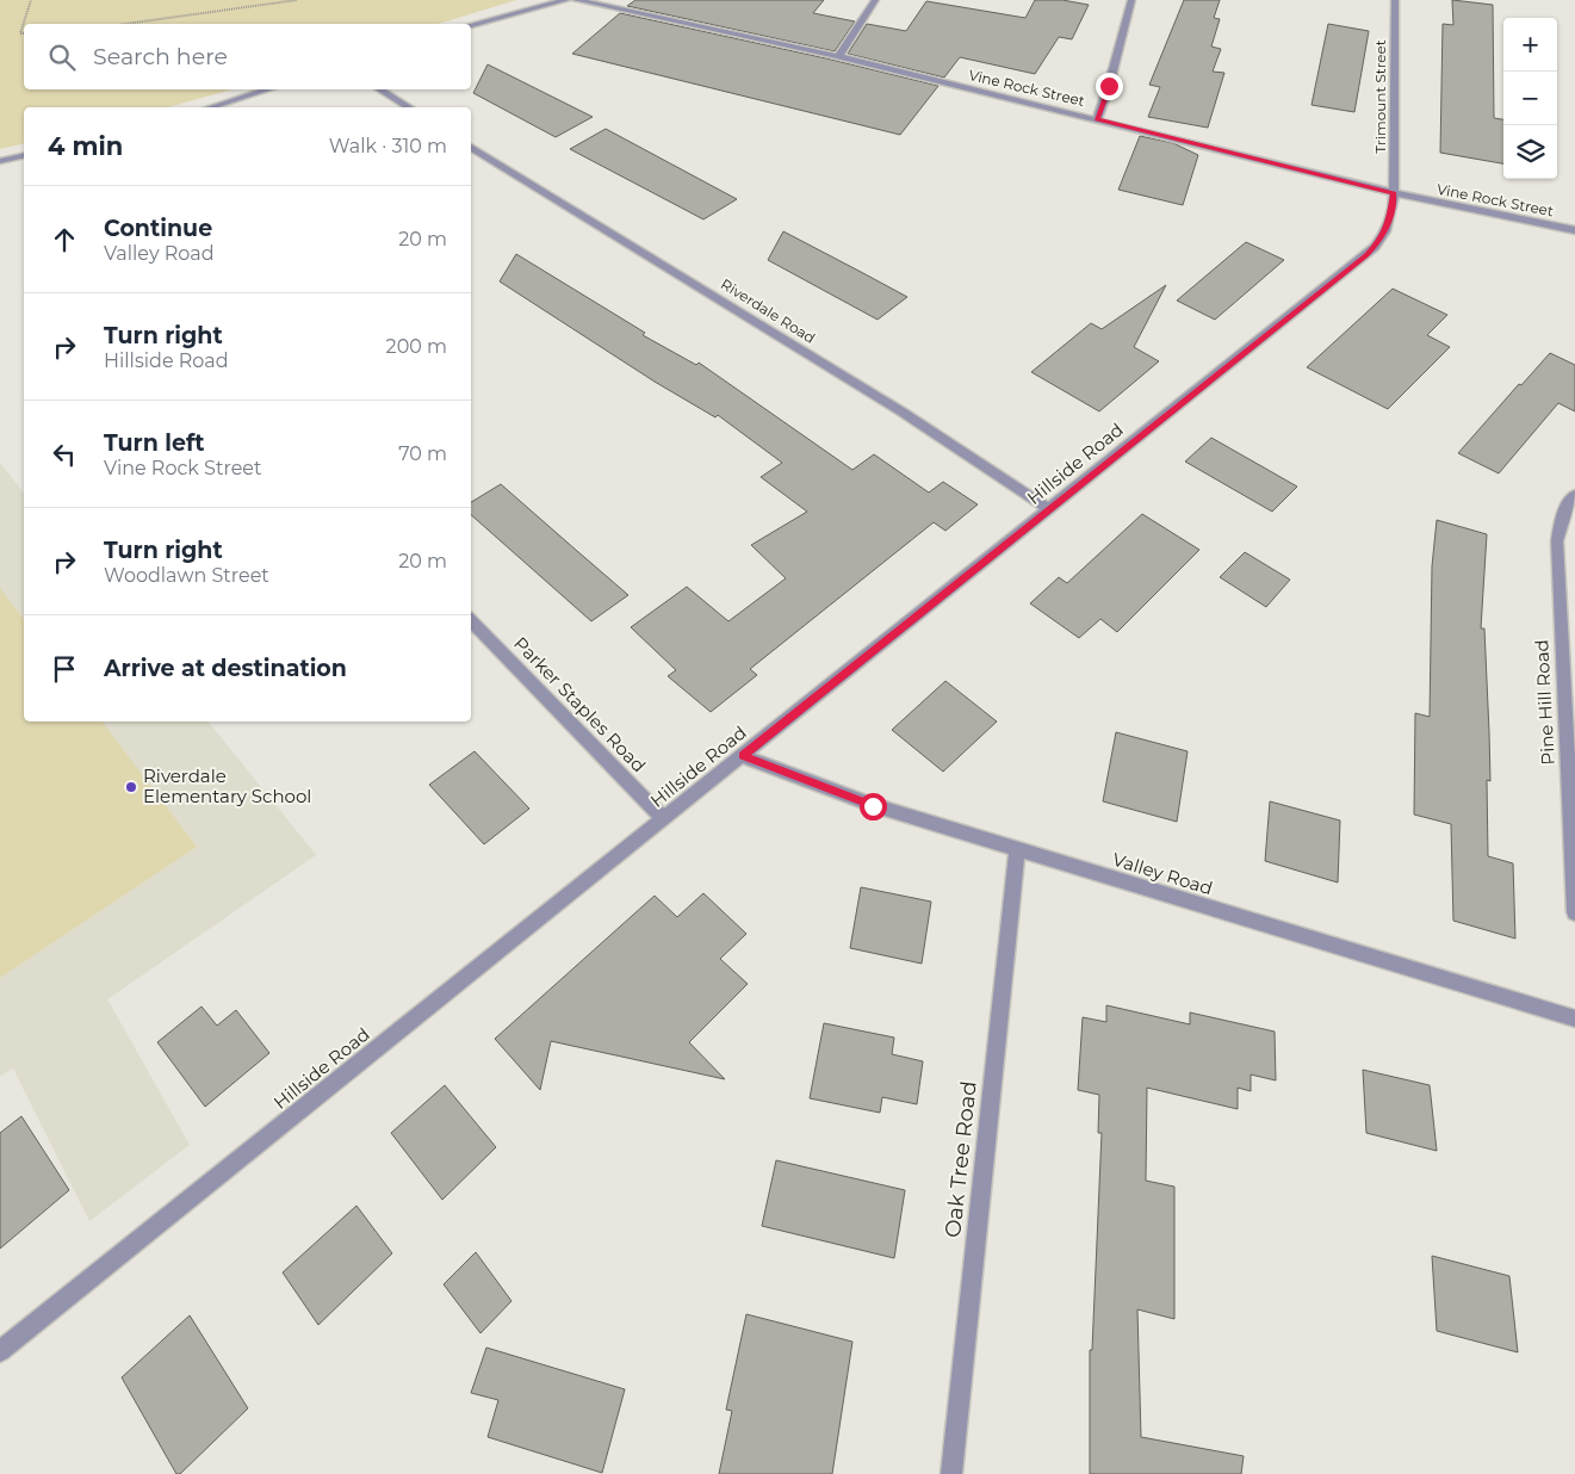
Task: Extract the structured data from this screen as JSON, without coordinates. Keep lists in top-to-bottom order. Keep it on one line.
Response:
{"streets":{"street":["Vine Rock Street","Trimount Street","Riverdale Road","Hillside Road","Pine Hill Road","Parker Staples Road","Valley Road","Oak Tree Road"]},"crossings":[["Vine Rock Street","Trimount Street"],["Vine Rock Street","Hillside Road"],["Trimount Street","Hillside Road"],["Riverdale Road","Hillside Road"],["Hillside Road","Parker Staples Road"],["Hillside Road","Valley Road"],["Valley Road","Oak Tree Road"]],"places":["Riverdale Elementary School"],"page":{"map_buttons":["+","−"],"search":"Search here","heading":["4 min","Walk · 310 m"],"list":[["Continue","Valley Road","20 m"],["Turn right","Hillside Road","200 m"],["Turn left","Vine Rock Street","70 m"],["Turn right","Woodlawn Street","20 m"],"Arrive at destination"]}}
